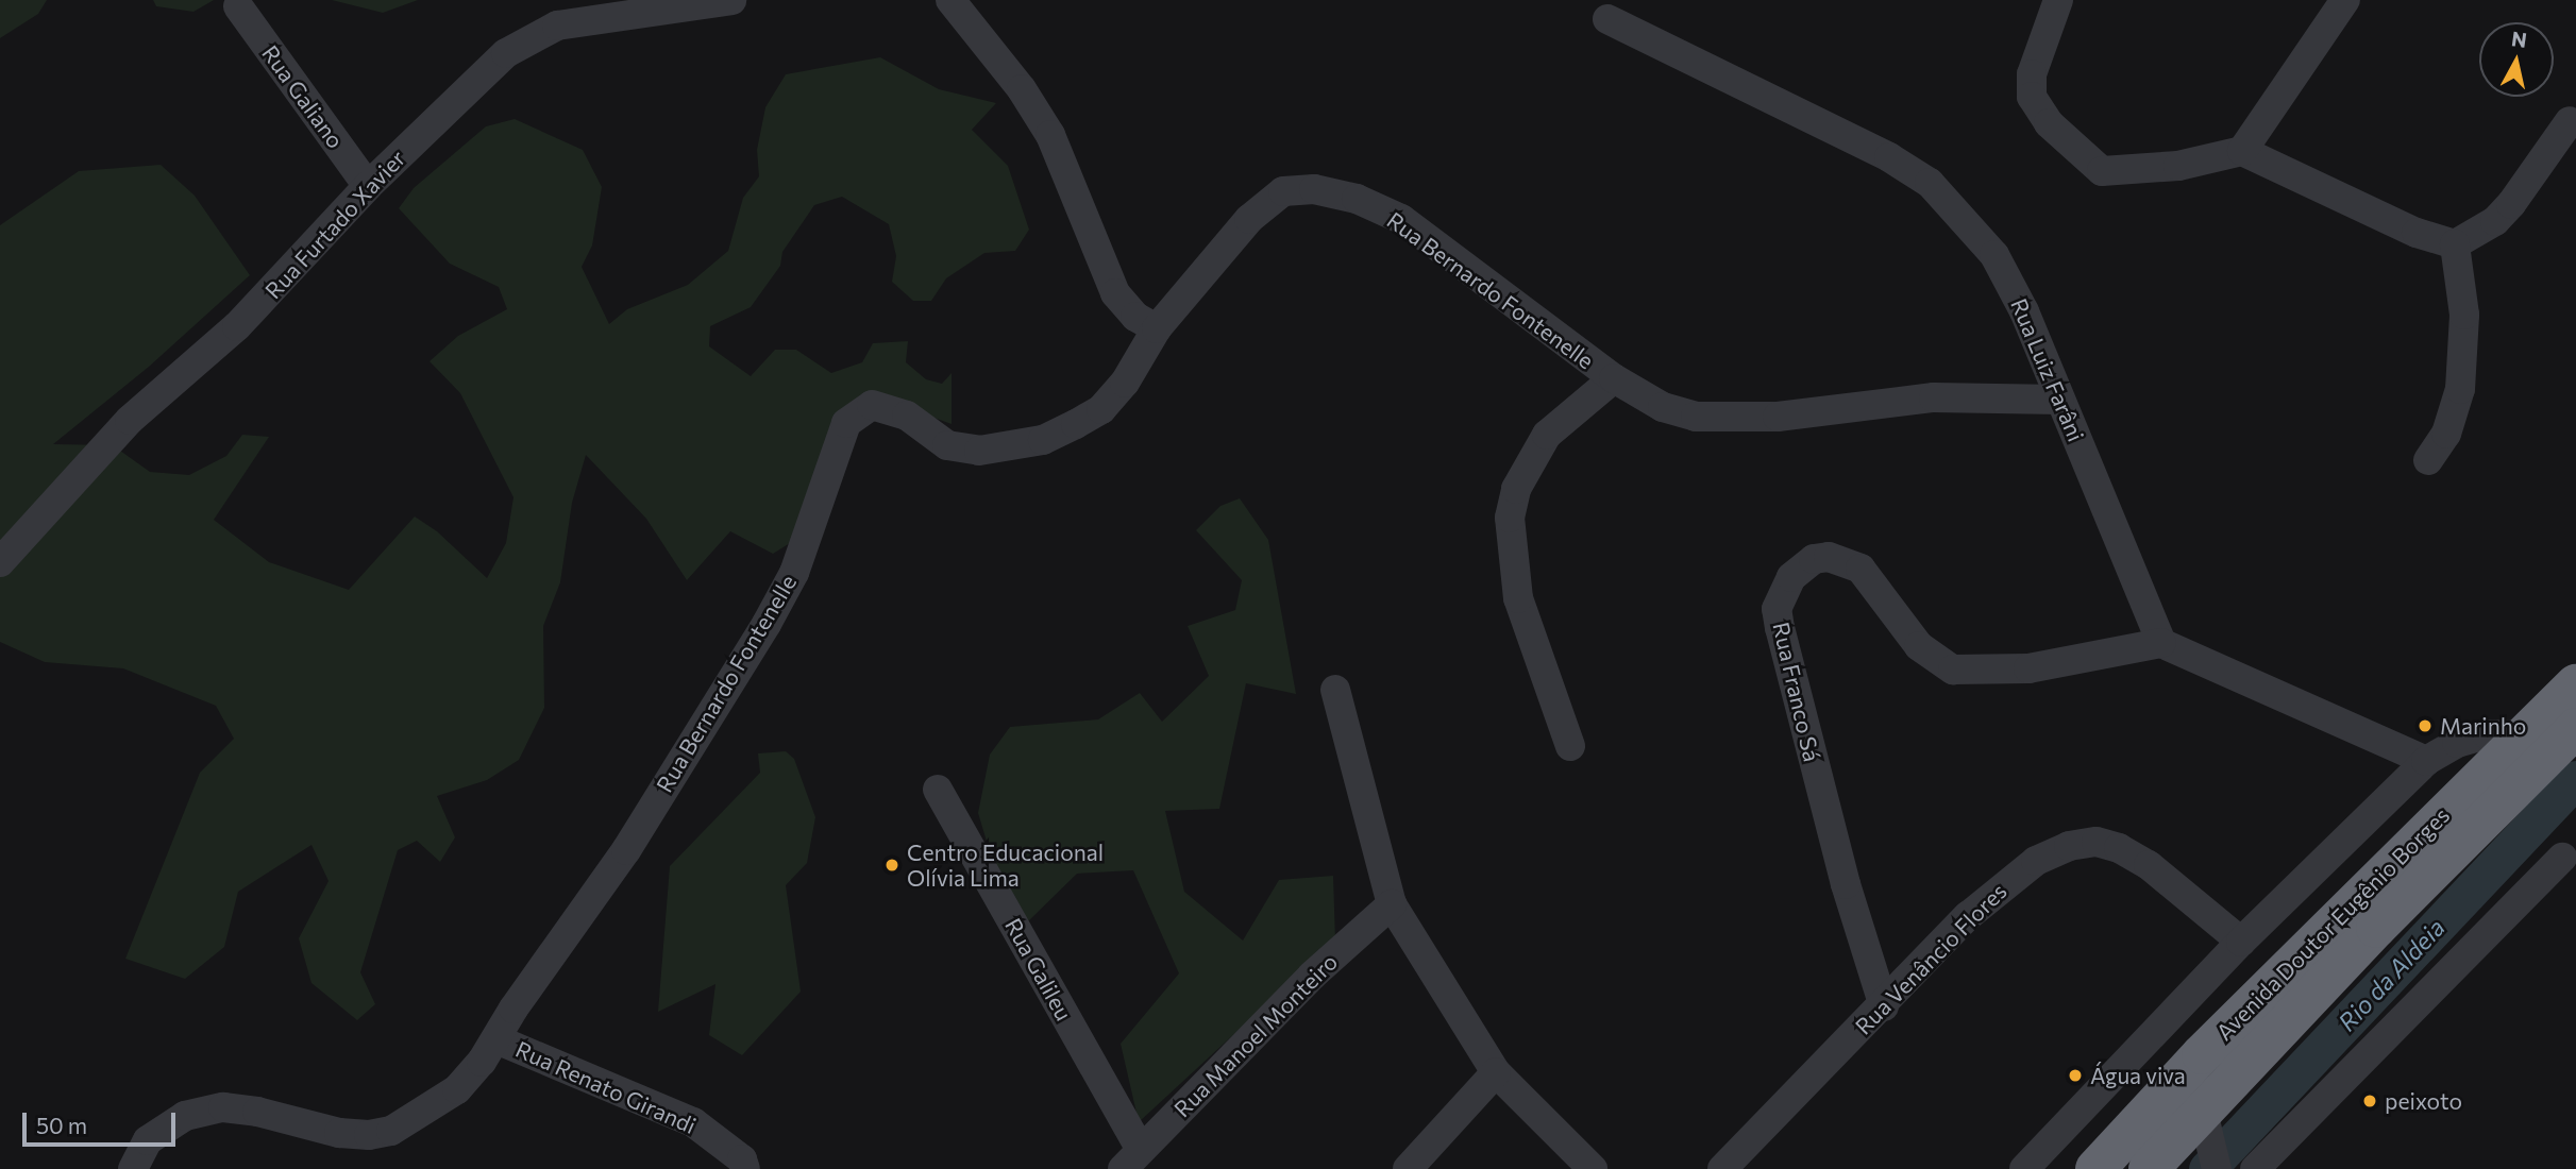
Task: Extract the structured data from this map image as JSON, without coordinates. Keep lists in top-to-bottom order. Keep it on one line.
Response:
{"streets":{"highway":["Avenida Doutor Eugênio Borges"],"street":["Rua Galiano","Rua Furtado Xavier","Rua Bernardo Fontenelle","Rua Luiz Farâni","Rua Franco Sá","Rua Venâncio Flores","Rua Galileu","Rua Manoel Monteiro","Rua Renato Girandi"]},"crossings":[["Rua Galiano","Rua Furtado Xavier"],["Rua Bernardo Fontenelle","Rua Luiz Farâni"],["Rua Bernardo Fontenelle","Rua Renato Girandi"],["Rua Luiz Farâni","Rua Franco Sá"],["Rua Franco Sá","Rua Venâncio Flores"],["Rua Galileu","Rua Manoel Monteiro"]],"water":["Rio da Aldeia"],"places":["Marinho","Centro Educacional Olívia Lima","Água viva","peixoto"],"scale_bar":"50 m","north":"top"}
